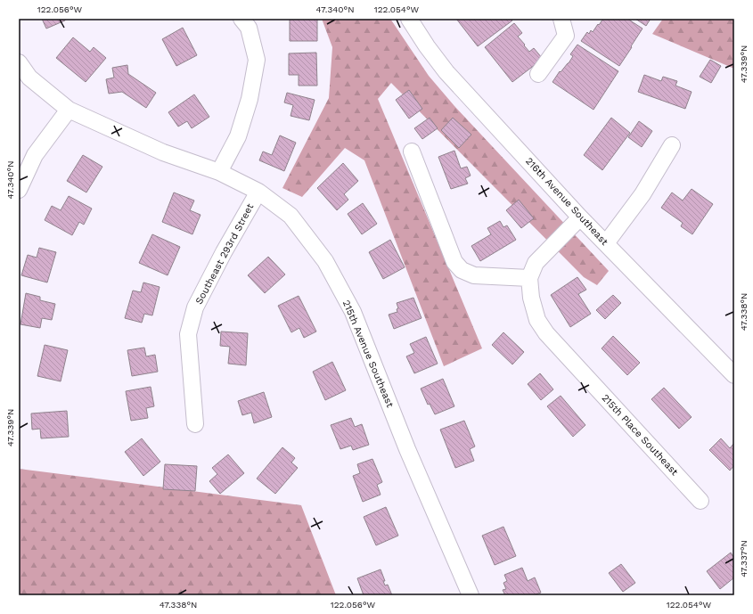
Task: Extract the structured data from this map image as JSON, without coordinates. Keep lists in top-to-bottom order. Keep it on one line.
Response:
{"streets":{"street":["216th Avenue Southeast","Southeast 293rd Street","215th Avenue Southeast","215th Place Southeast"]},"crossings":[["Southeast 293rd Street","215th Avenue Southeast"]],"coordinates":["122.056°W","47.340°N","122.054°W","47.339°N","47.338°N","47.337°N"]}
